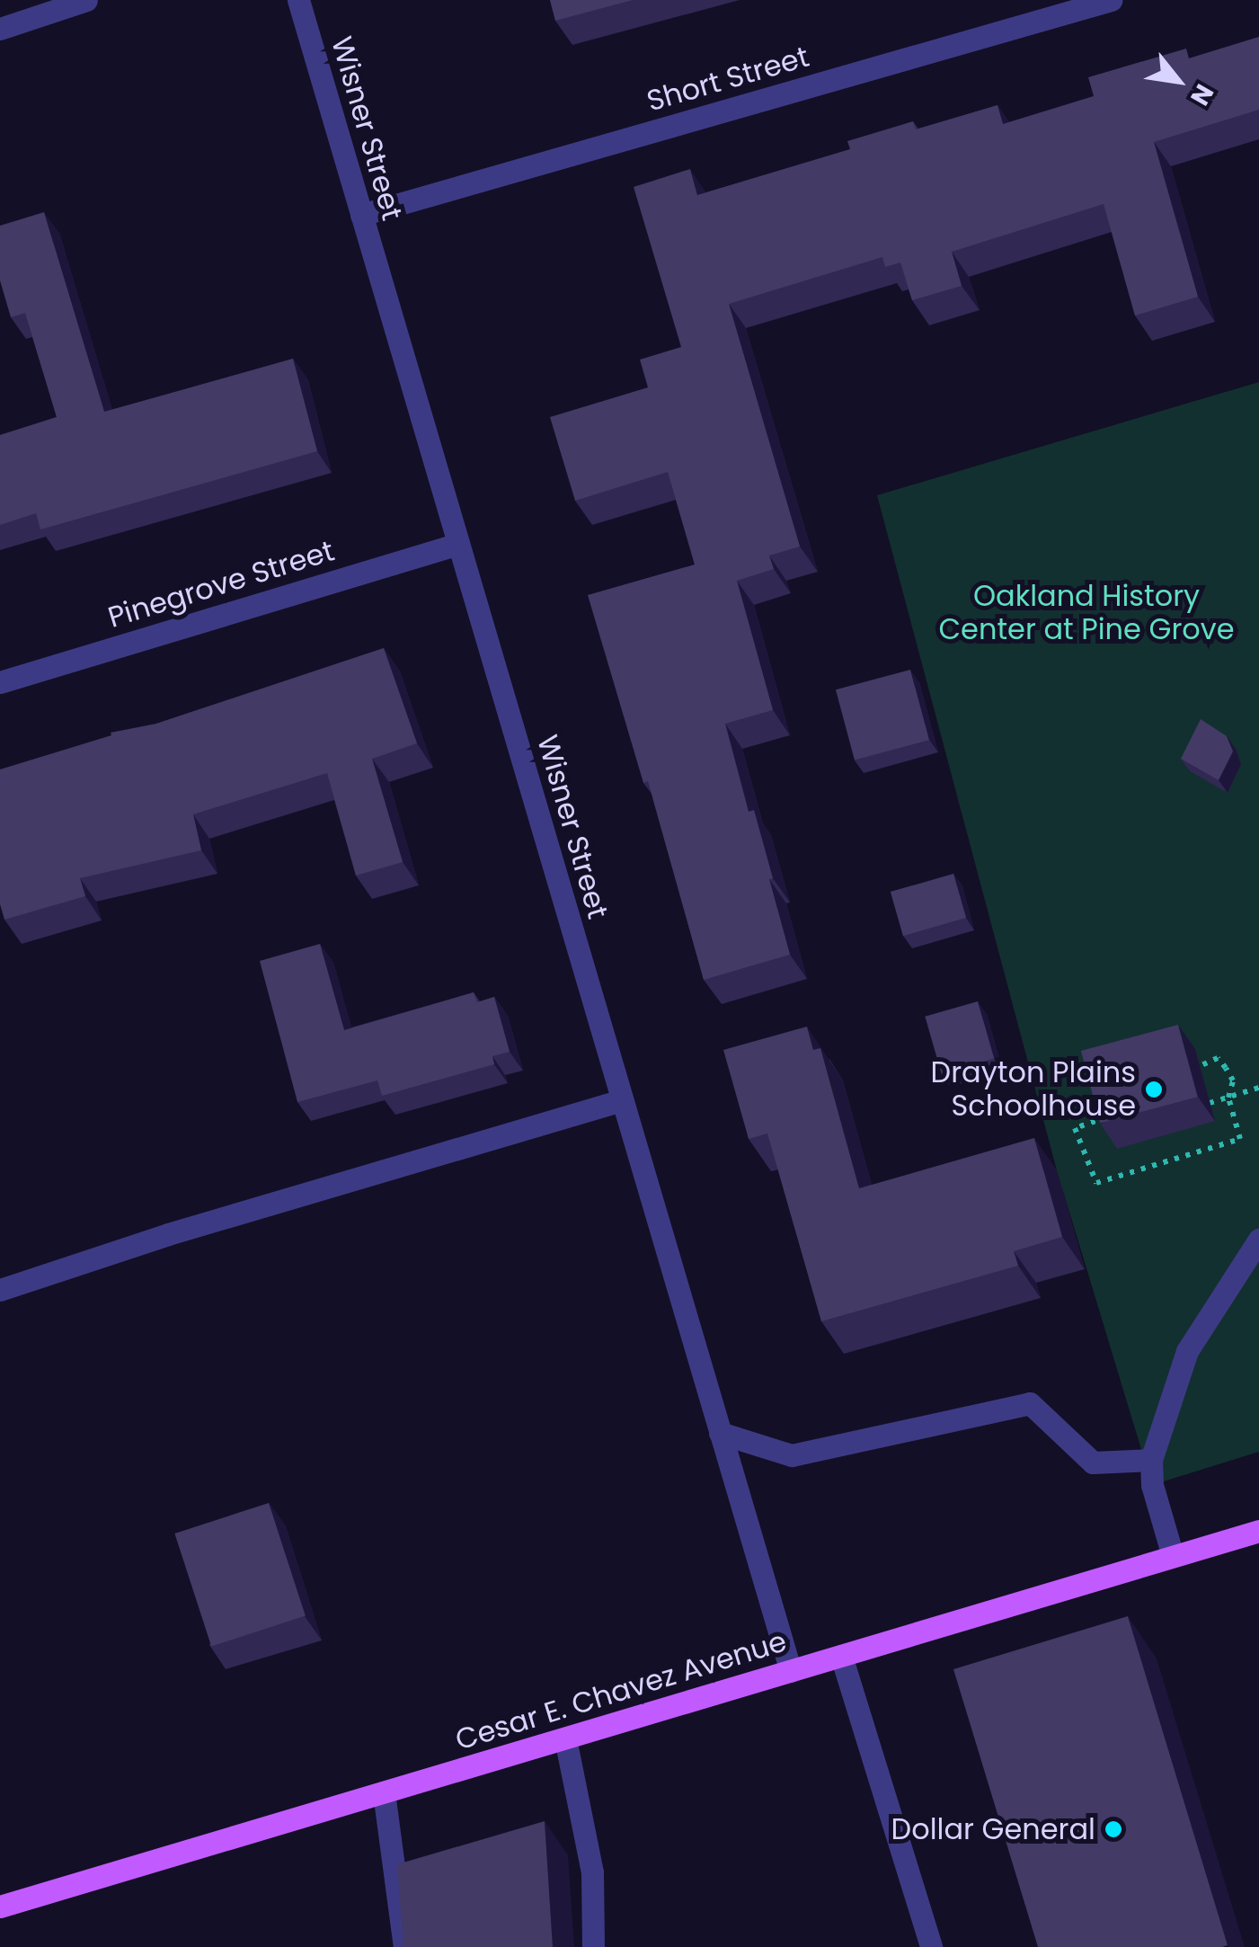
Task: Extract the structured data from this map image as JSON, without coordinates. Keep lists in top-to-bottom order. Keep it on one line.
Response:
{"streets":{"main road":["Cesar E. Chavez Avenue"],"street":["Short Street","Wisner Street","Pinegrove Street"]},"crossings":[["Short Street","Wisner Street"],["Wisner Street","Pinegrove Street"],["Wisner Street","Cesar E. Chavez Avenue"]],"parks":["Oakland History Center at Pine Grove"],"places":["Drayton Plains Schoolhouse","Dollar General"],"north":"bottom right"}
